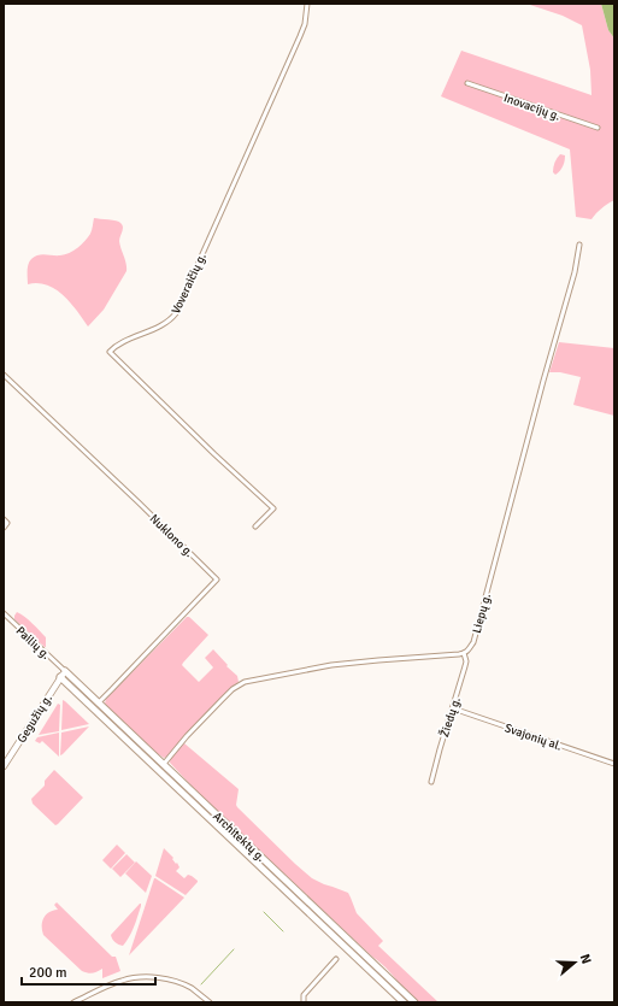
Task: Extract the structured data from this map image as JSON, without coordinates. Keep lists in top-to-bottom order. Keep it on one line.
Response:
{"streets":{"main road":["Gegužių g.","Architektų g."],"street":["Inovacijų g.","Voveraičių g.","Nuklono g.","Liepų g.","Pailių g.","Žiedų g.","Svajonių al."]},"crossings":[["Nuklono g.","Architektų g."],["Liepų g.","Žiedų g."],["Pailių g.","Gegužių g."],["Pailių g.","Architektų g."],["Žiedų g.","Svajonių al."],["Gegužių g.","Architektų g."]],"scale_bar":"200 m","north":"right"}
